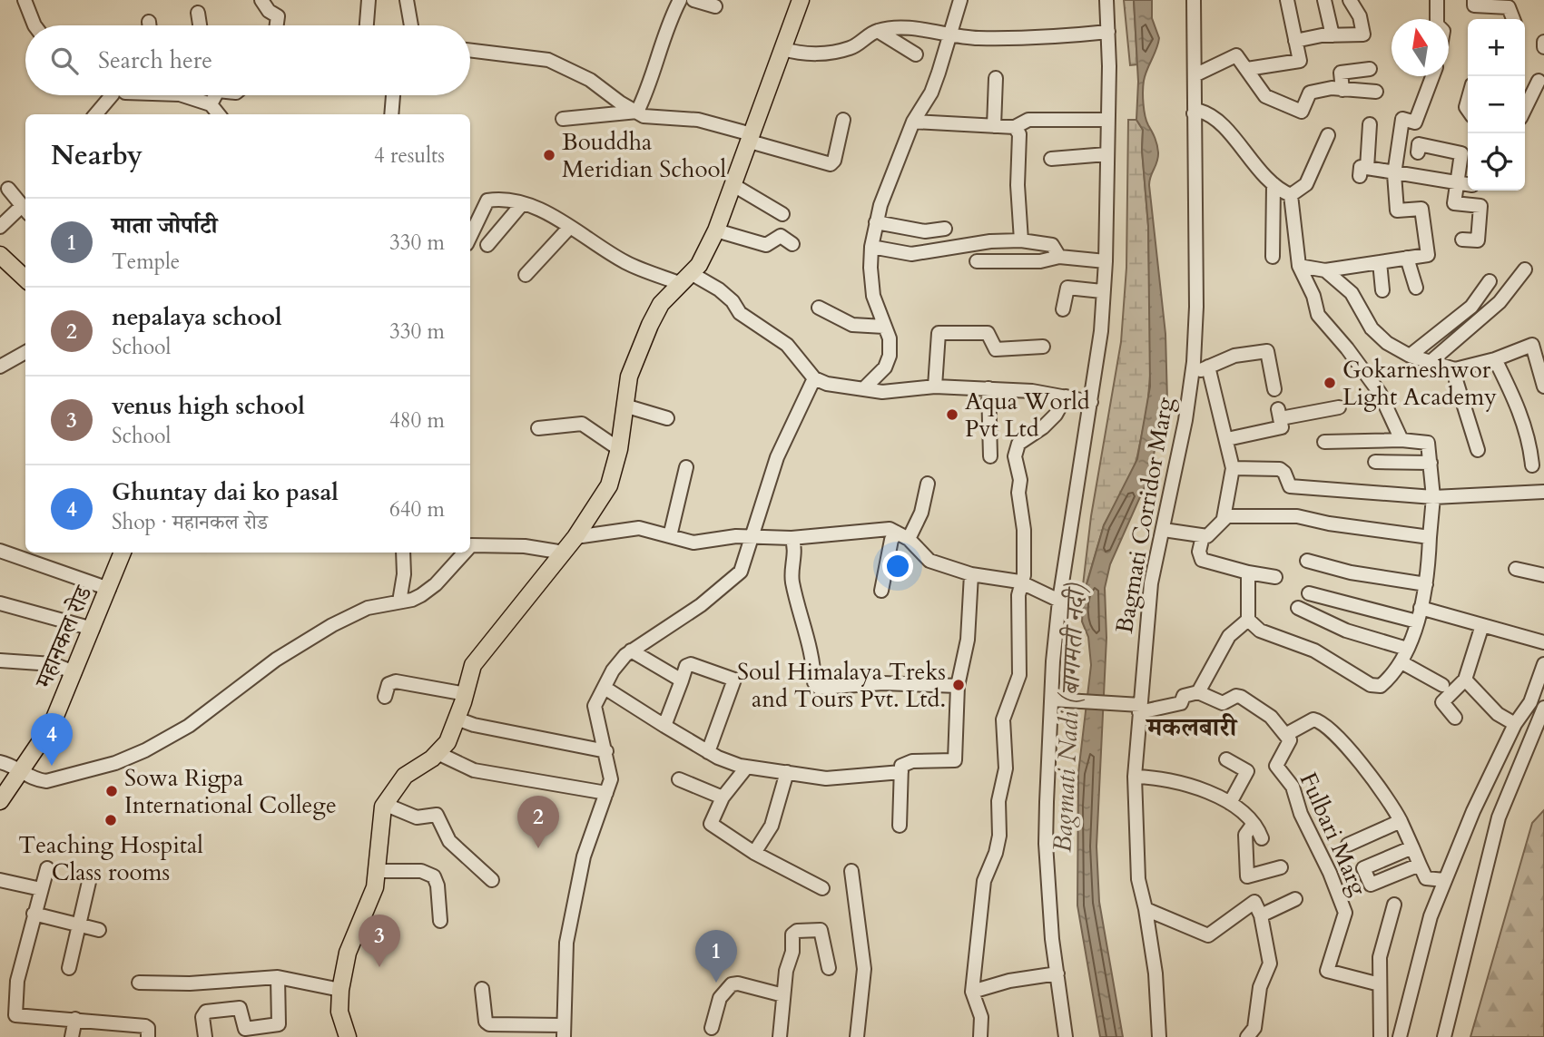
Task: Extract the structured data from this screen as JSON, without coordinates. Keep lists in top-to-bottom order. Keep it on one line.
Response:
{"streets":{"main road":["महानकल रोड"],"street":["Bagmati Corridor Marg","Fulbari Marg"]},"districts":["मकलबारी"],"water":["Bagmati Nadi (बागमती नदी)"],"places":["Bouddha Meridian School","Gokarneshwor Light Academy","Aqua World Pvt Ltd","Soul Himalaya Treks and Tours Pvt. Ltd.","Sowa Rigpa International College","Teaching Hospital Class rooms"],"north":"top","page":{"map_buttons":["+","−"],"search":"Search here","heading":["Nearby","4 results"],"list":[{"mark":"1","name":"माता जोर्पाटी","note":"Temple","value":"330 m"},{"mark":"2","name":"nepalaya school","note":"School","value":"330 m"},{"mark":"3","name":"venus high school","note":"School","value":"480 m"},{"mark":"4","name":"Ghuntay dai ko pasal","note":"Shop · महानकल रोड","value":"640 m"}],"pins":["4","2","3","1"]}}
